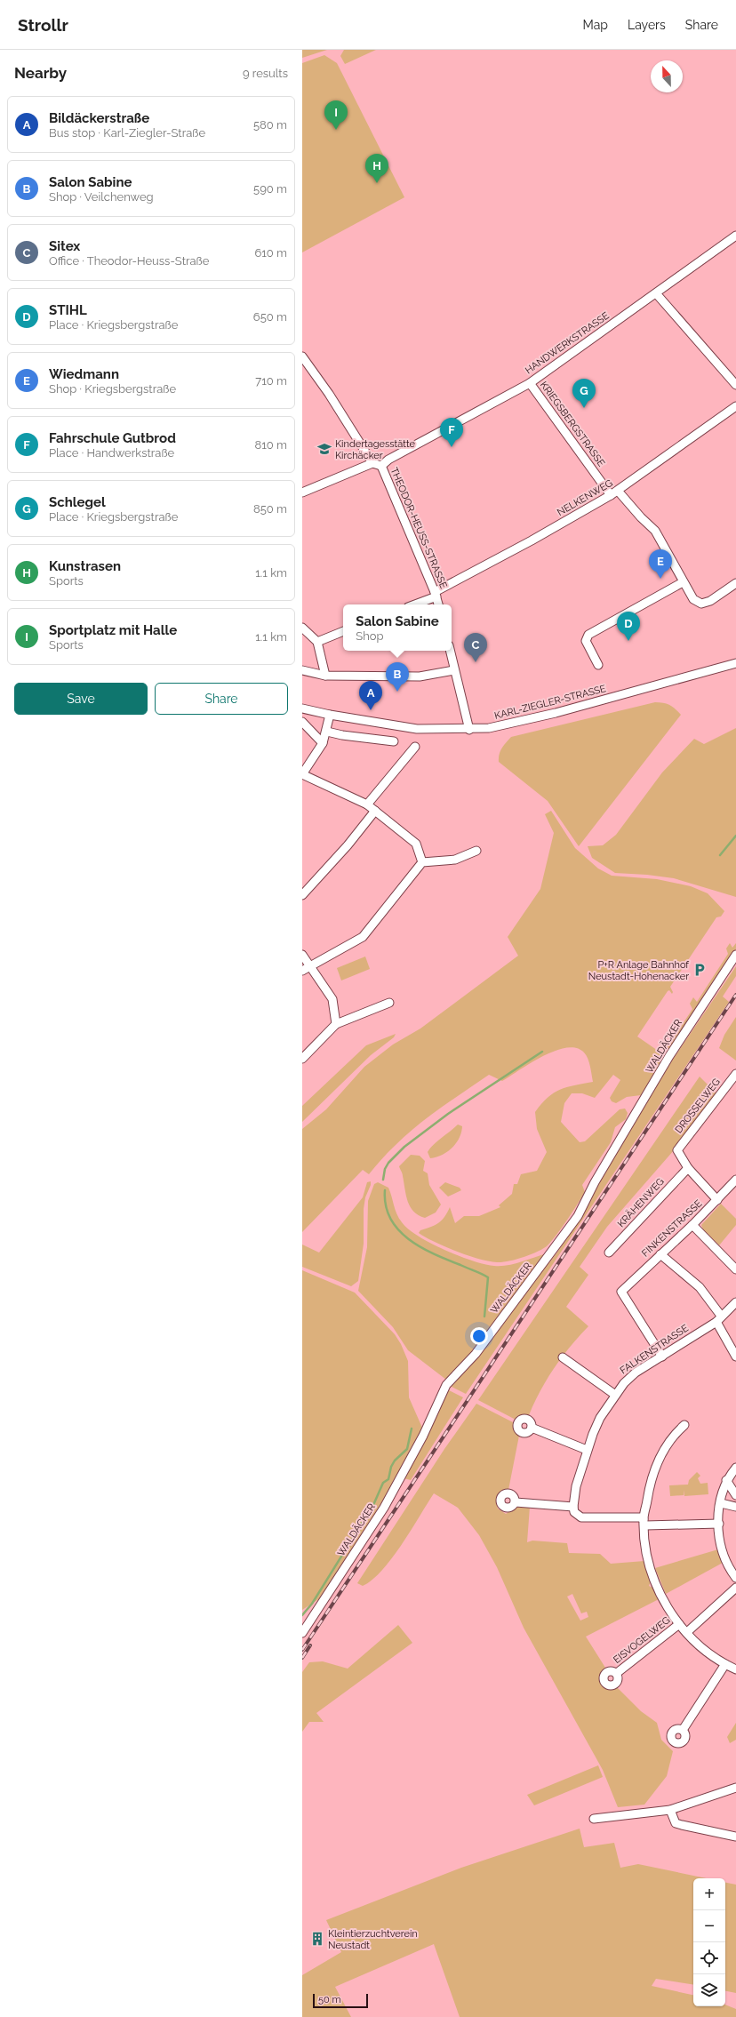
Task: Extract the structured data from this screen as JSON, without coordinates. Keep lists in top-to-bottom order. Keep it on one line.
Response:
{"streets":{"street":["HANDWERKSTRASSE","KRIEGSBERGSTRASSE","NELKENWEG","THEODOR-HEUSS-STRASSE","KARL-ZIEGLER-STRASSE","WALDÄCKER","DROSSELWEG","KRÄHENWEG","FINKENSTRASSE","FALKENSTRASSE","EISVOGELWEG"]},"crossings":[["HANDWERKSTRASSE","KRIEGSBERGSTRASSE"],["HANDWERKSTRASSE","THEODOR-HEUSS-STRASSE"],["KRIEGSBERGSTRASSE","NELKENWEG"],["NELKENWEG","THEODOR-HEUSS-STRASSE"],["DROSSELWEG","KRÄHENWEG"],["FINKENSTRASSE","FALKENSTRASSE"]],"places":{"school or university":["Kindertagesstätte Kirchäcker"],"parking":["P+R Anlage Bahnhof Neustadt-Hohenacker"],"building":["Kleintierzuchtverein Neustadt"]},"scale_bar":"50 m","north":"top","page":{"header":"Strollr","nav":["Map","Layers","Share"],"heading":["Nearby","9 results"],"list":[{"mark":"A","name":"Bildäckerstraße","note":"Bus stop · Karl-Ziegler-Straße","value":"580 m"},{"mark":"B","name":"Salon Sabine","note":"Shop · Veilchenweg","value":"590 m"},{"mark":"C","name":"Sitex","note":"Office · Theodor-Heuss-Straße","value":"610 m"},{"mark":"D","name":"STIHL","note":"Place · Kriegsbergstraße","value":"650 m"},{"mark":"E","name":"Wiedmann","note":"Shop · Kriegsbergstraße","value":"710 m"},{"mark":"F","name":"Fahrschule Gutbrod","note":"Place · Handwerkstraße","value":"810 m"},{"mark":"G","name":"Schlegel","note":"Place · Kriegsbergstraße","value":"850 m"},{"mark":"H","name":"Kunstrasen","note":"Sports","value":"1.1 km"},{"mark":"I","name":"Sportplatz mit Halle","note":"Sports","value":"1.1 km"}],"pins":["I","H","G","F","E","D","C","B","A"],"popup":["Salon Sabine","Shop"],"buttons":["Save","Share"],"map_buttons":["+","−"],"scale":"50 m"}}
